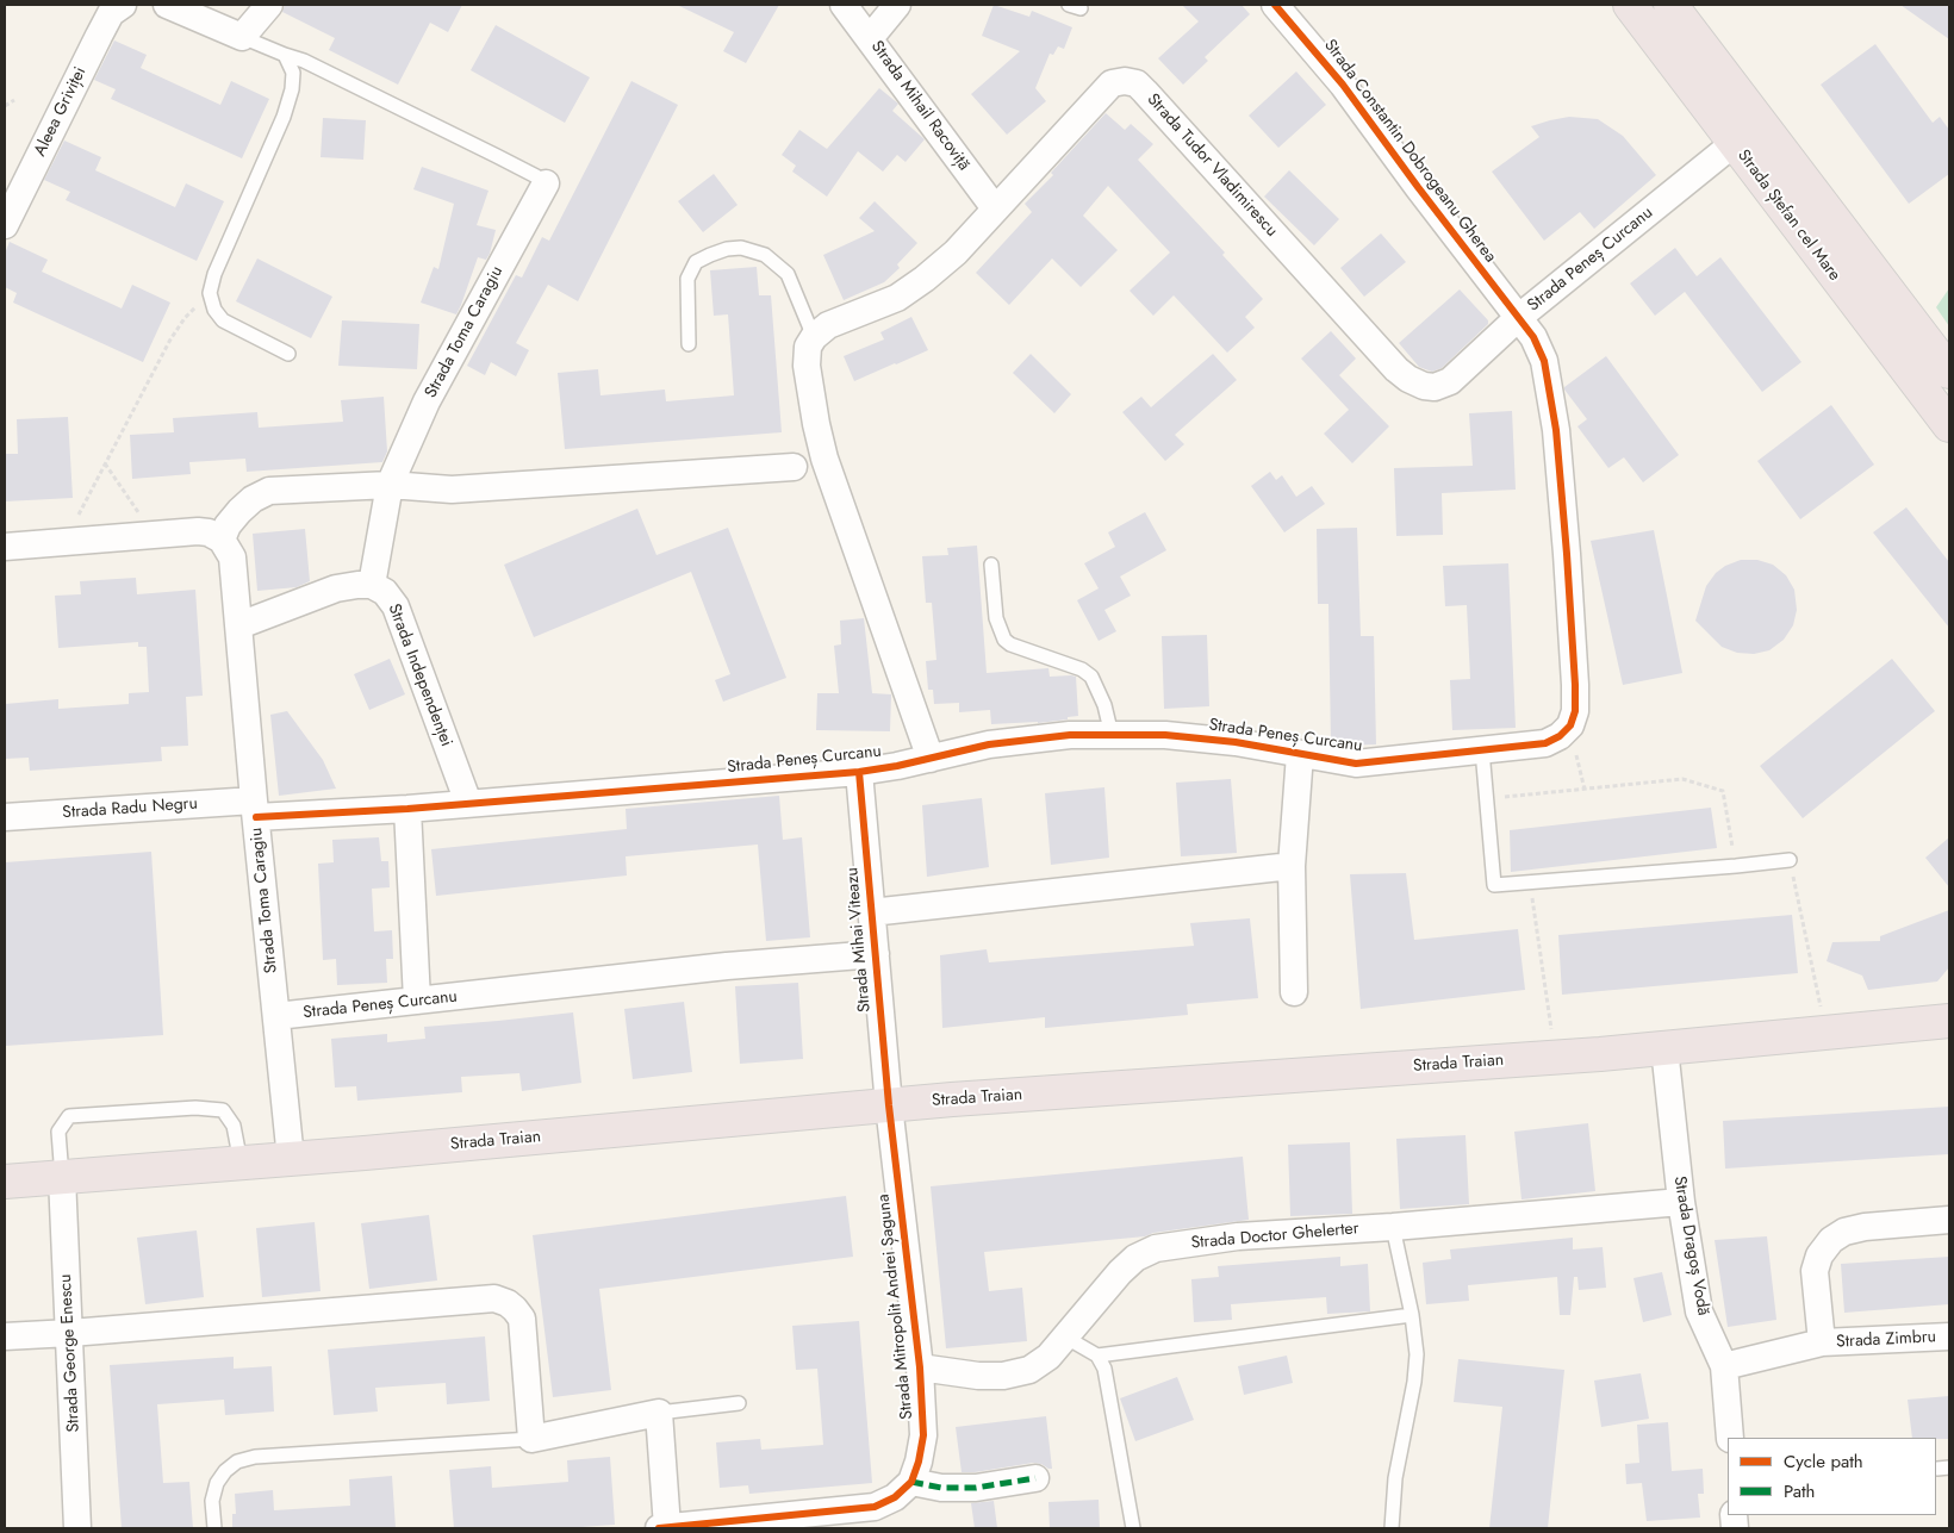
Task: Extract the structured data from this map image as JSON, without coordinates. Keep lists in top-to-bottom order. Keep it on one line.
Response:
{"streets":{"main road":["Strada Ștefan cel Mare","Strada Traian"],"street":["Strada Mihail Racoviță","Aleea Griviței","Strada Constantin Dobrogeanu Gherea","Strada Tudor Vladimirescu","Strada Peneș Curcanu","Strada Toma Caragiu","Strada Independenței","Strada Radu Negru","Strada Mihai Viteazu","Strada Doctor Ghelerter","Strada Dragoș Vodă","Strada Mitropolit Andrei Șaguna","Strada Zimbru","Strada George Enescu"]},"crossings":[["Strada Mihail Racoviță","Strada Tudor Vladimirescu"],["Strada Constantin Dobrogeanu Gherea","Strada Tudor Vladimirescu"],["Strada Constantin Dobrogeanu Gherea","Strada Peneș Curcanu"],["Strada Tudor Vladimirescu","Strada Peneș Curcanu"],["Strada Ștefan cel Mare","Strada Peneș Curcanu"],["Strada Peneș Curcanu","Strada Toma Caragiu"],["Strada Peneș Curcanu","Strada Independenței"],["Strada Peneș Curcanu","Strada Radu Negru"],["Strada Peneș Curcanu","Strada Mihai Viteazu"],["Strada Toma Caragiu","Strada Independenței"],["Strada Toma Caragiu","Strada Radu Negru"],["Strada Toma Caragiu","Strada Traian"],["Strada Mihai Viteazu","Strada Traian"],["Strada Mihai Viteazu","Strada Mitropolit Andrei Șaguna"],["Strada Traian","Strada Dragoș Vodă"],["Strada Traian","Strada Mitropolit Andrei Șaguna"],["Strada Traian","Strada George Enescu"],["Strada Doctor Ghelerter","Strada Dragoș Vodă"],["Strada Doctor Ghelerter","Strada Mitropolit Andrei Șaguna"],["Strada Dragoș Vodă","Strada Zimbru"]],"legend":["Cycle path","Path"]}
